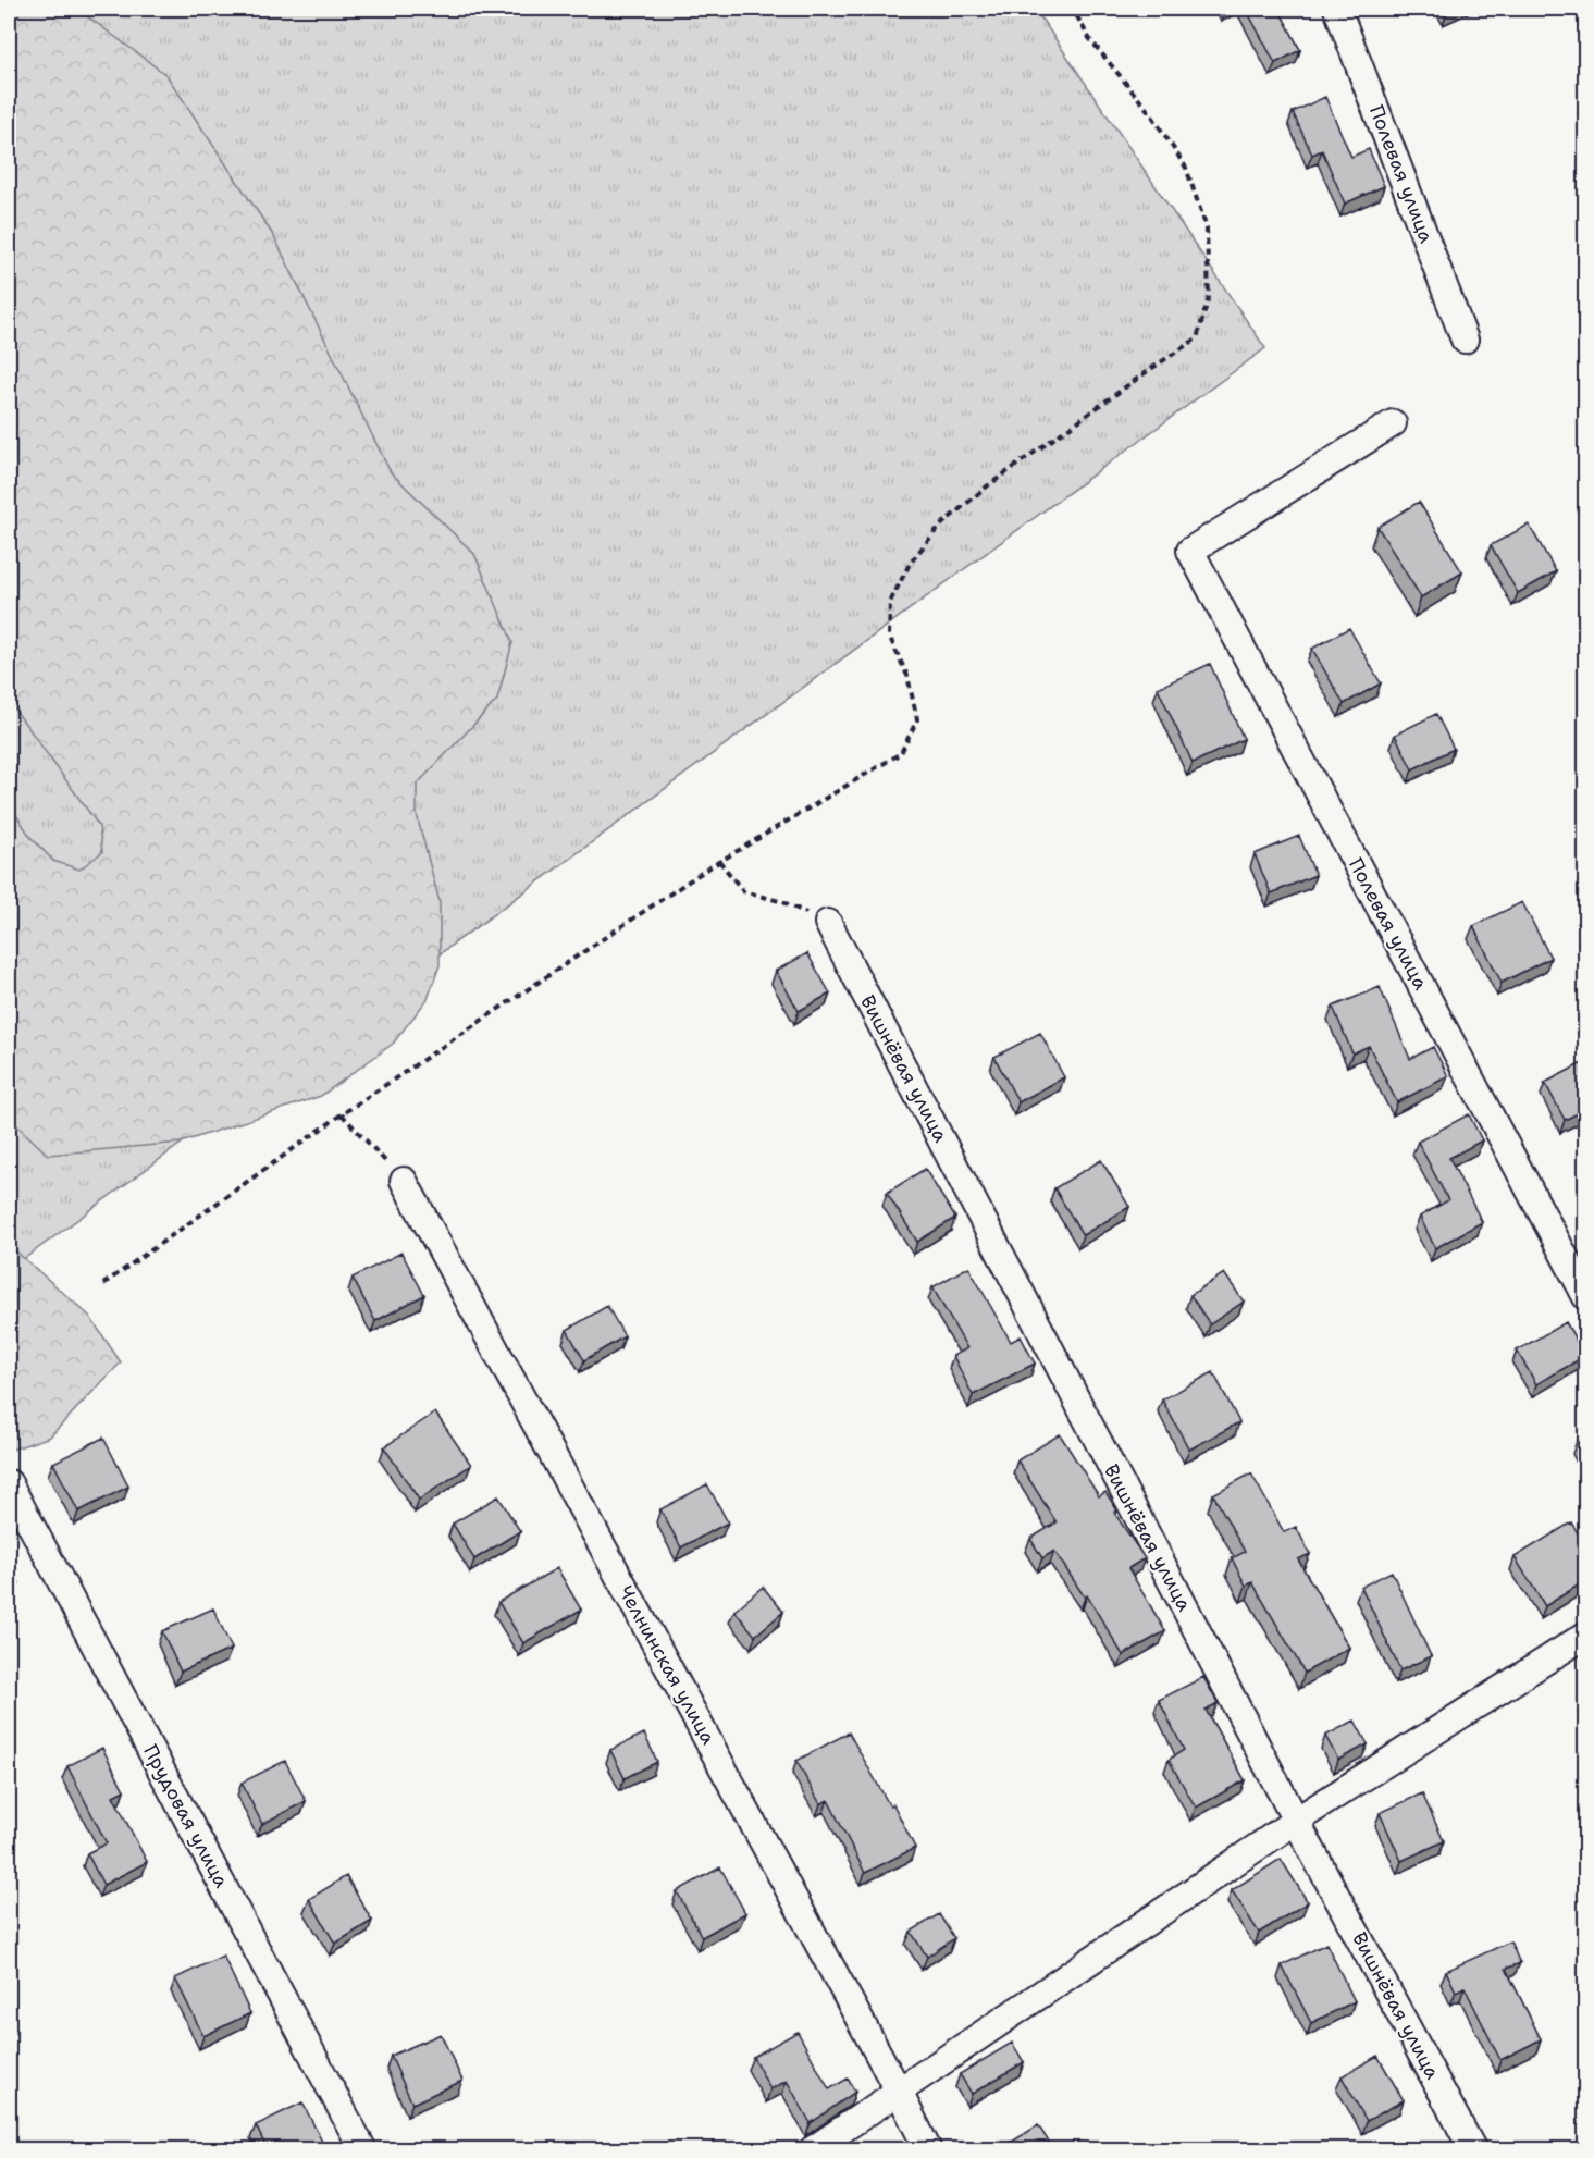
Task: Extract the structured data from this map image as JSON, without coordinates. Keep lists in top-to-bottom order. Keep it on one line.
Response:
{"streets":{"street":["Полевая улица","Вишнёвая улица","Челнинская улица","Прудовая улица"]}}
